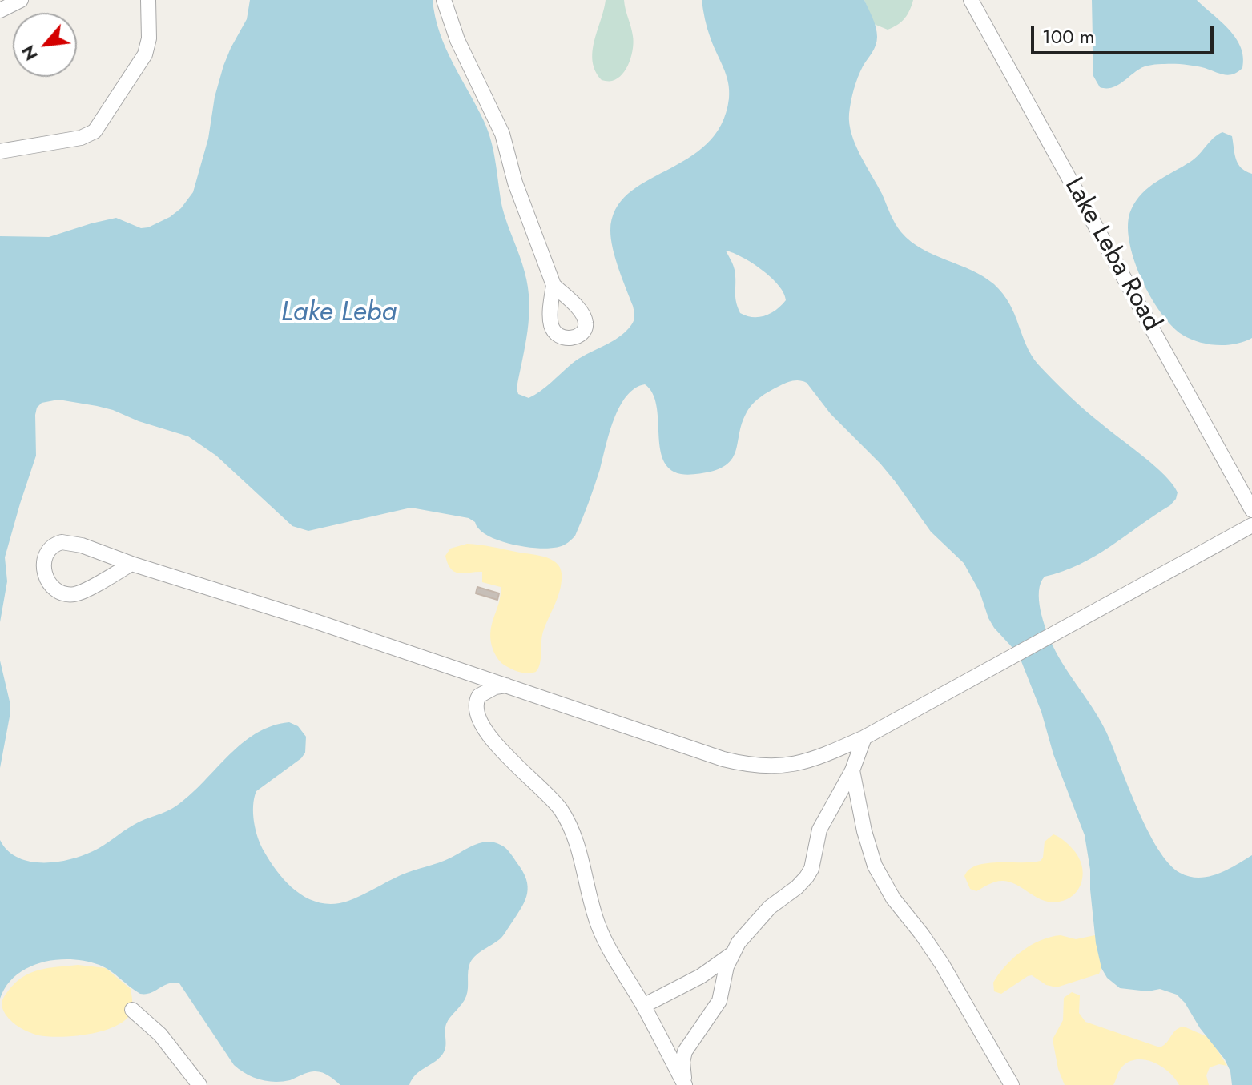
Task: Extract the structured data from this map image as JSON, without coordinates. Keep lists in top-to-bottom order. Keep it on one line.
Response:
{"streets":{"street":["Lake Leba Road"]},"water":["Lake Leba"],"scale_bar":"100 m","north":"bottom left"}
